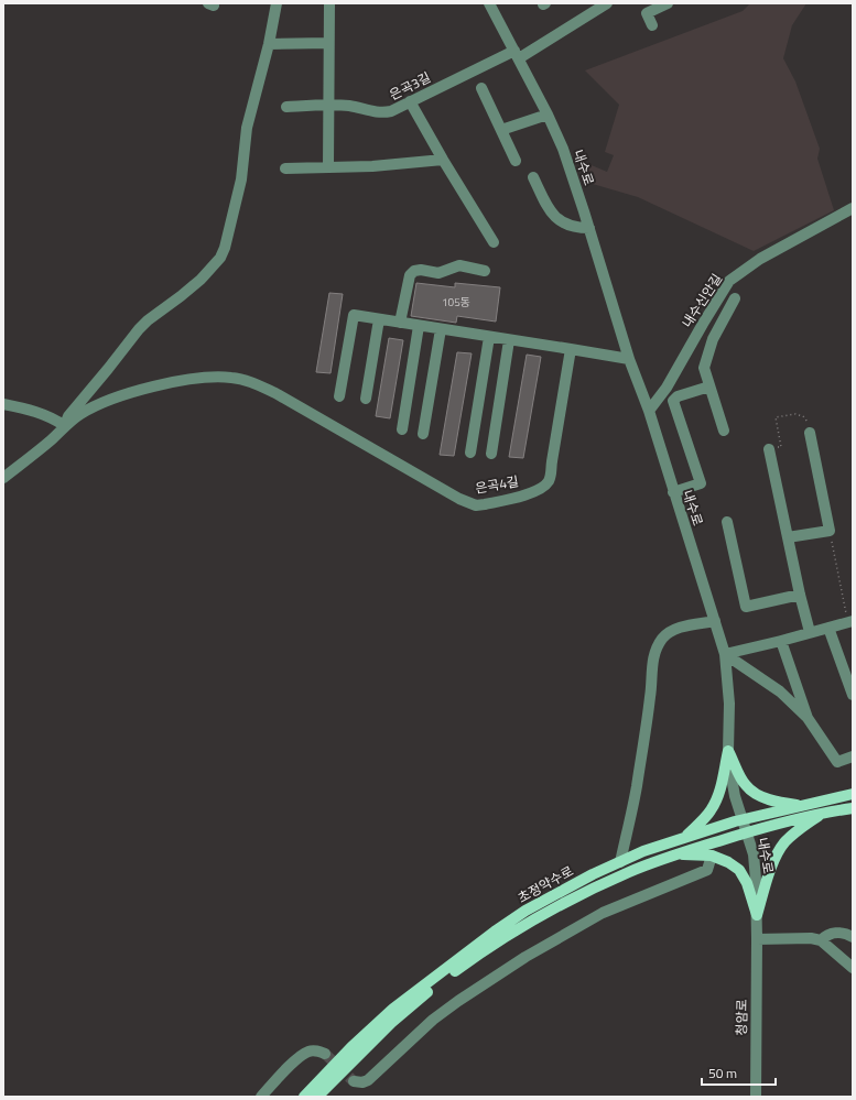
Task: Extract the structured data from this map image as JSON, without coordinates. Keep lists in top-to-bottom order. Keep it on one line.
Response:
{"streets":{"main road":["초정약수로"],"street":["은곡3길","내수로","내수신안길","은곡4길","청암로"]},"crossings":[["은곡3길","내수로"],["내수로","내수신안길"],["내수로","초정약수로"],["내수로","청암로"]],"house_numbers":["105동"],"scale_bar":"50 m"}
